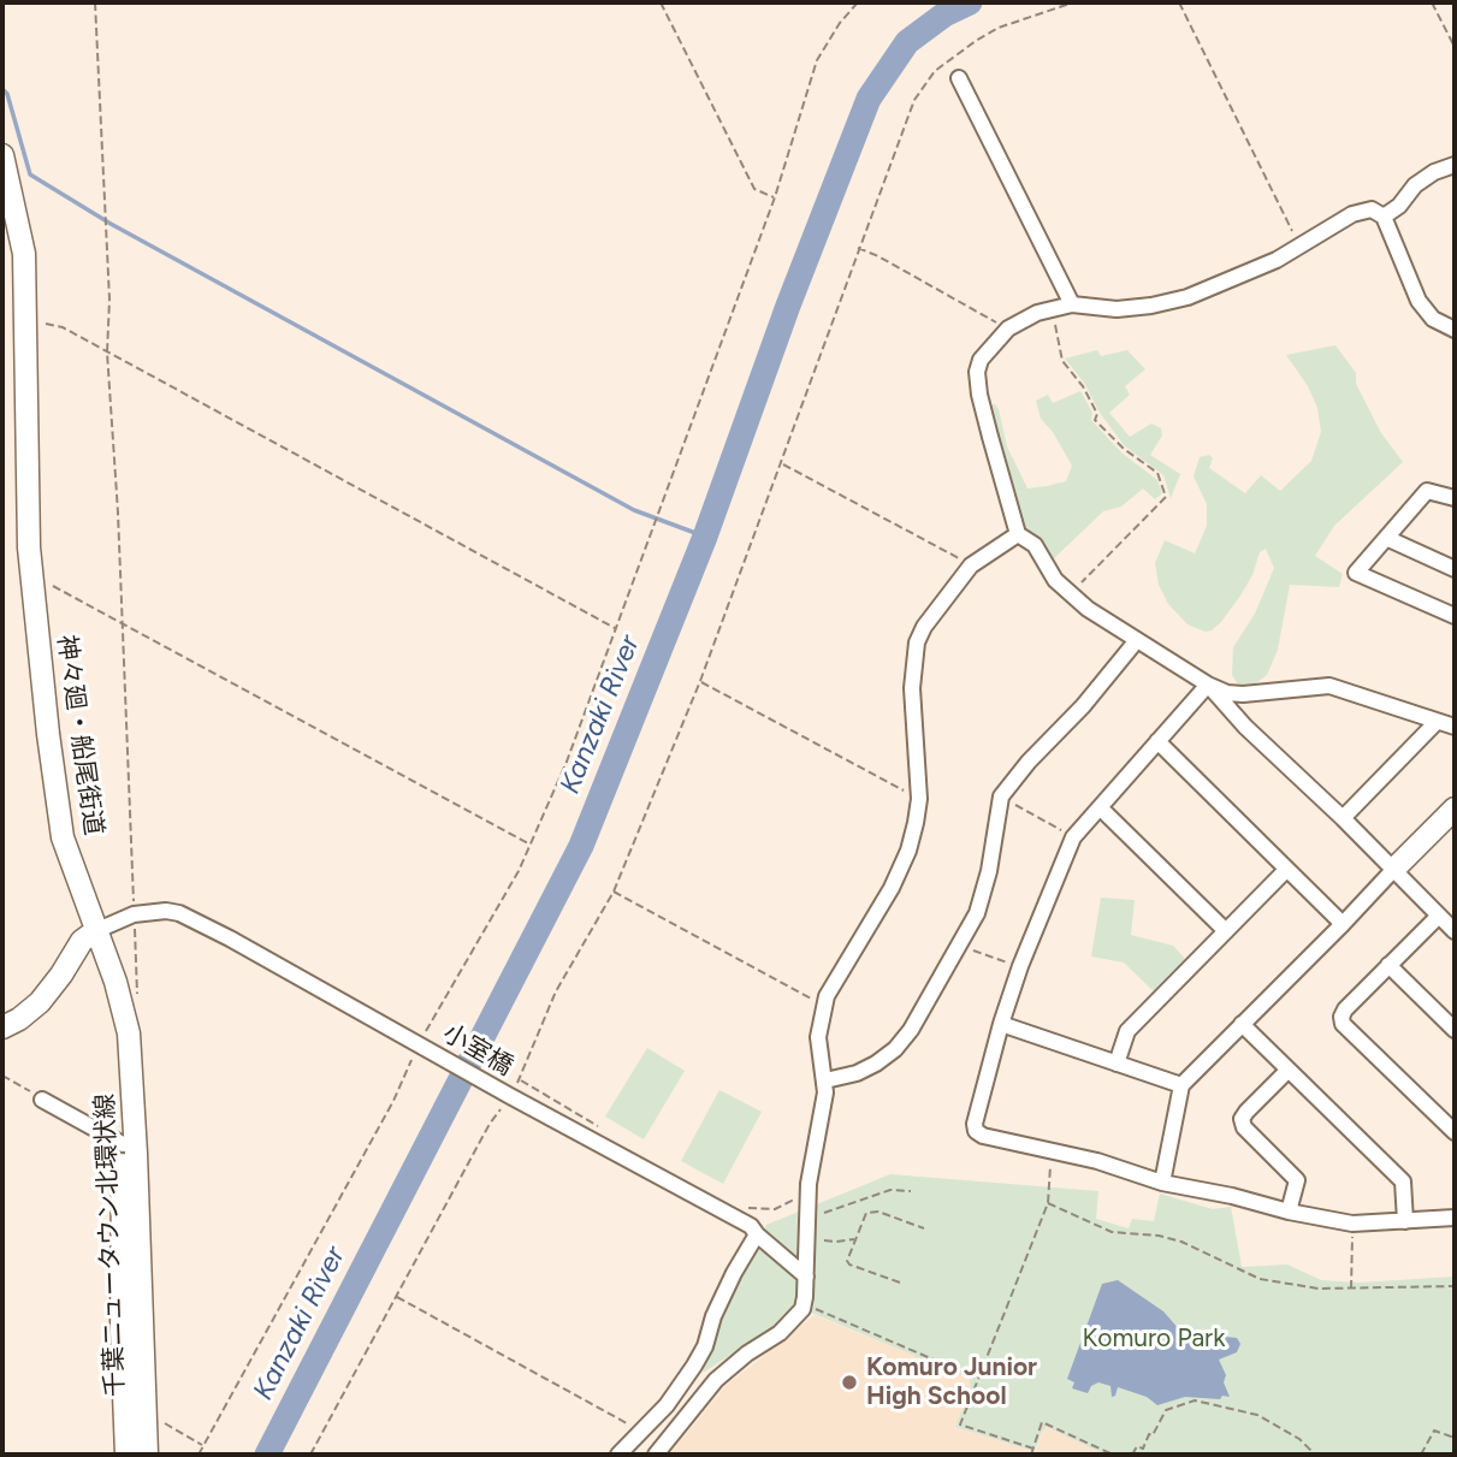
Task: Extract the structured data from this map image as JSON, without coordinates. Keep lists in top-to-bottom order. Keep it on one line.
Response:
{"streets":{"street":["神々廻・船尾街道","小室橋","千葉ニュータウン北環状線"]},"crossings":[["神々廻・船尾街道","千葉ニュータウン北環状線"]],"water":["Kanzaki River"],"parks":["Komuro Park"],"places":["Komuro Junior High School"]}
